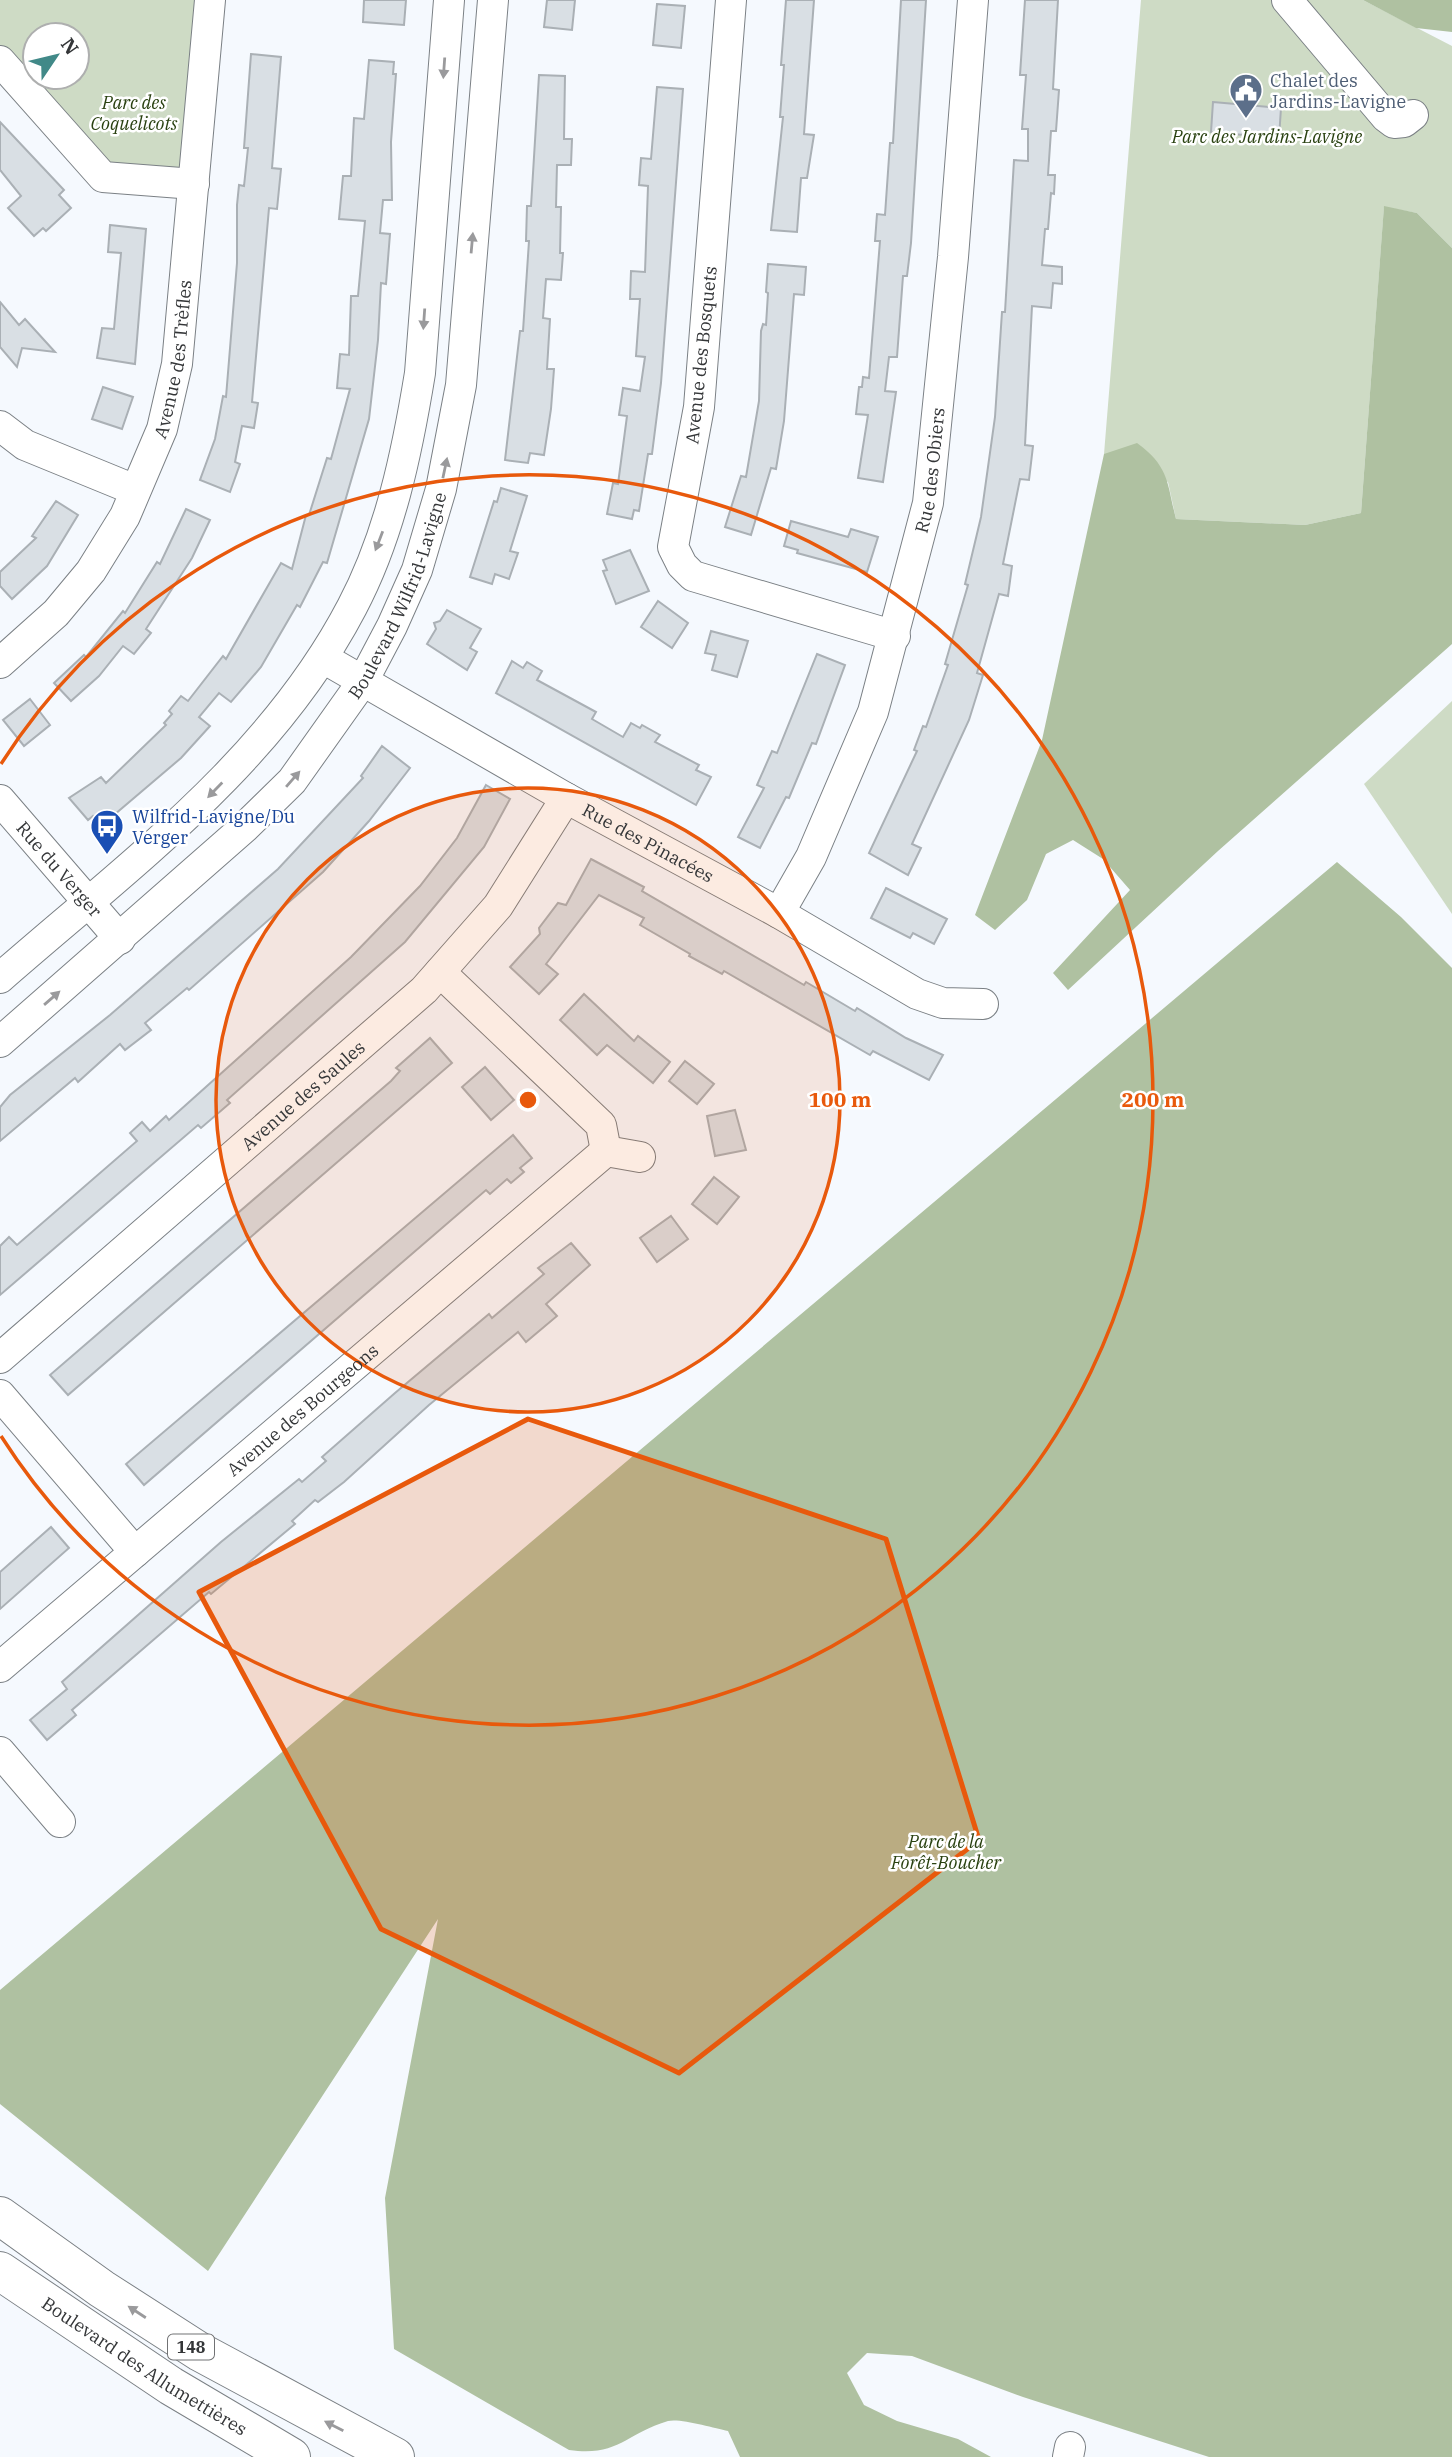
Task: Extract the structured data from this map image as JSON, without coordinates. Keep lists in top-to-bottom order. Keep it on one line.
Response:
{"streets":{"highway":["148","Boulevard des Allumettières"],"street":["Avenue des Bosquets","Avenue des Trèfles","Rue des Obiers","Boulevard Wilfrid-Lavigne","Rue des Pinacées","Rue du Verger","Avenue des Saules","Avenue des Bourgeons"]},"crossings":[["Avenue des Bosquets","Rue des Obiers"],["Rue des Obiers","Rue des Pinacées"],["Boulevard Wilfrid-Lavigne","Rue des Pinacées"],["Boulevard Wilfrid-Lavigne","Rue du Verger"],["Rue des Pinacées","Avenue des Saules"]],"parks":["Parc des Coquelicots","Parc des Jardins-Lavigne","Parc de la Forêt-Boucher"],"places":{"public building":["Chalet des Jardins-Lavigne"],"bus stop":["Wilfrid-Lavigne/Du Verger"]},"north":"top right","rings":["100 m","200 m"]}
